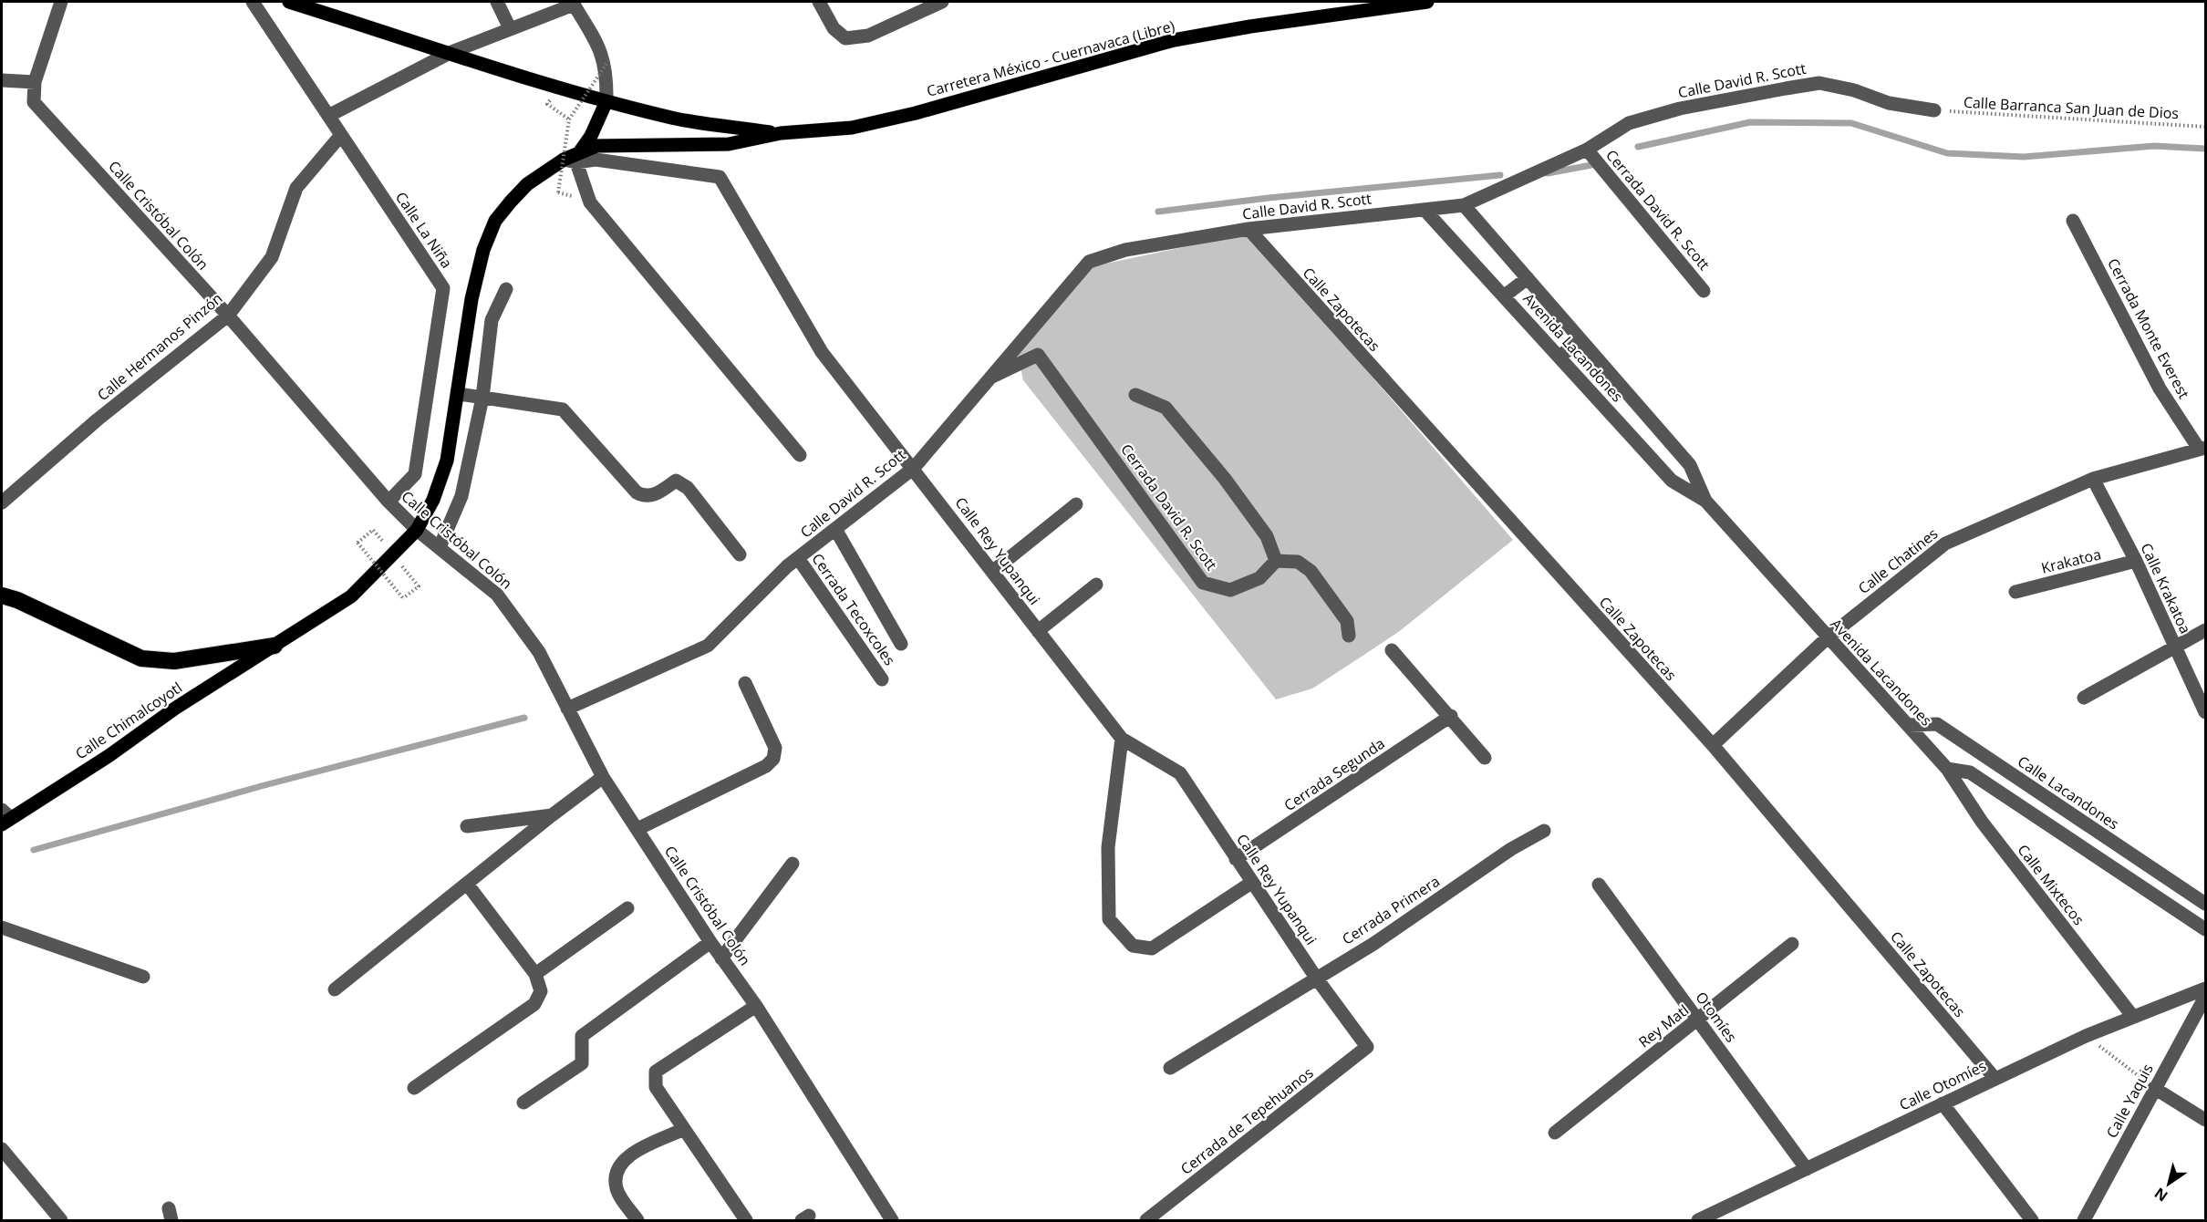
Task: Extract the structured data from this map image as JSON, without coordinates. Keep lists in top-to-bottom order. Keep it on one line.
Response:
{"streets":{"main road":["Carretera México - Cuernavaca (Libre)","Calle Chimalcoyotl"],"street":["Calle David R. Scott","Cerrada David R. Scott","Calle Cristóbal Colón","Calle La Niña","Calle Zapotecas","Cerrada Monte Everest","Calle Hermanos Pinzón","Avenida Lacandones","Calle Rey Yupanqui","Calle Chatines","Krakatoa","Calle Krakatoa","Cerrada Tecoxcoles","Cerrada Segunda","Calle Lacandones","Calle Mixtecos","Cerrada Primera","Otomíes","Rey Matl","Calle Otomíes","Calle Yaquis","Cerrada de Tepehuanos"],"path":["Calle Barranca San Juan de Dios"]},"crossings":[["Carretera México - Cuernavaca (Libre)","Calle Cristóbal Colón"],["Carretera México - Cuernavaca (Libre)","Calle Rey Yupanqui"],["Carretera México - Cuernavaca (Libre)","Calle Chimalcoyotl"],["Calle David R. Scott","Calle Barranca San Juan de Dios"],["Calle David R. Scott","Cerrada David R. Scott"],["Calle David R. Scott","Calle Cristóbal Colón"],["Calle David R. Scott","Calle Zapotecas"],["Calle David R. Scott","Avenida Lacandones"],["Calle David R. Scott","Calle Rey Yupanqui"],["Calle David R. Scott","Cerrada Tecoxcoles"],["Calle Cristóbal Colón","Calle La Niña"],["Calle Cristóbal Colón","Calle Hermanos Pinzón"],["Calle La Niña","Calle Hermanos Pinzón"],["Calle Zapotecas","Calle Chatines"],["Calle Zapotecas","Calle Otomíes"],["Cerrada Monte Everest","Calle Chatines"],["Avenida Lacandones","Calle Chatines"],["Avenida Lacandones","Calle Lacandones"],["Avenida Lacandones","Calle Mixtecos"],["Calle Rey Yupanqui","Cerrada Segunda"],["Calle Rey Yupanqui","Cerrada Primera"],["Calle Rey Yupanqui","Cerrada de Tepehuanos"],["Calle Chatines","Calle Krakatoa"],["Krakatoa","Calle Krakatoa"],["Calle Mixtecos","Calle Otomíes"],["Otomíes","Rey Matl"],["Otomíes","Calle Otomíes"]],"north":"bottom left"}
